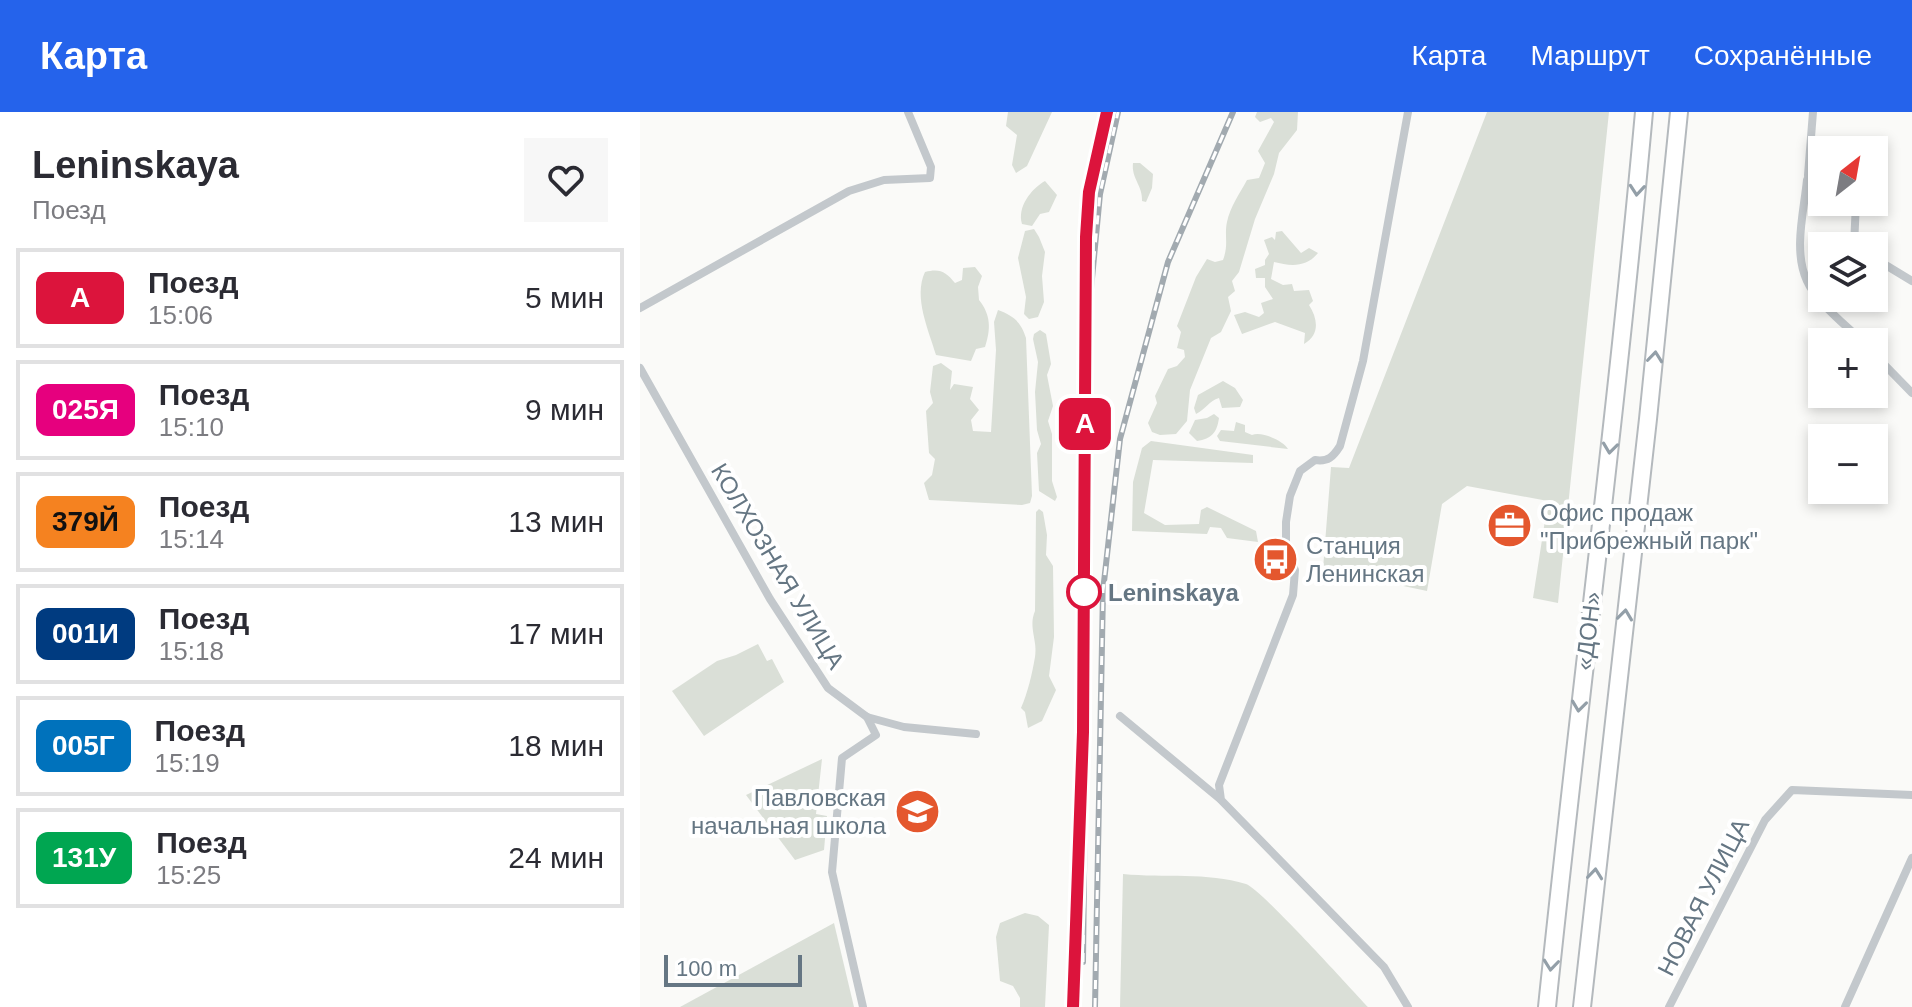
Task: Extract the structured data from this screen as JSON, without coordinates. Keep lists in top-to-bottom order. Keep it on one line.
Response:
{"streets":{"highway":["«ДОН»"],"street":["КОЛХОЗНАЯ УЛИЦА","НОВАЯ УЛИЦА"]},"places":{"office":["Офис продаж \"Прибрежный парк\""],"bus stop":["Станция Ленинская"],"other":["Leninskaya"],"school or university":["Павловская начальная школа"]},"scale_bar":"100 m","north":"top right","page":{"header":"Карта","nav":["Карта","Маршрут","Сохранённые"],"heading":["Leninskaya","Поезд"],"on_map":"A","map_buttons":["+","−"],"list":[{"mark":"A","name":"Поезд","note":"15:06","value":"5 мин"},{"mark":"025Я","name":"Поезд","note":"15:10","value":"9 мин"},{"mark":"379Й","name":"Поезд","note":"15:14","value":"13 мин"},{"mark":"001И","name":"Поезд","note":"15:18","value":"17 мин"},{"mark":"005Г","name":"Поезд","note":"15:19","value":"18 мин"},{"mark":"131У","name":"Поезд","note":"15:25","value":"24 мин"}],"scale":"100 m"}}
